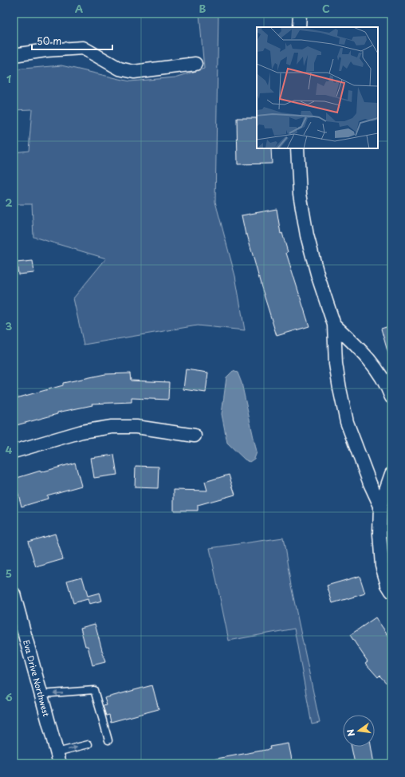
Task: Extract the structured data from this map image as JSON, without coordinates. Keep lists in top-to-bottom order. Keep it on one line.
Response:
{"streets":{"street":["Eva Drive Northwest"]},"scale_bar":"50 m","north":"left","grid":{"columns":["A","B","C"],"rows":["1","2","3","4","5","6"]}}
